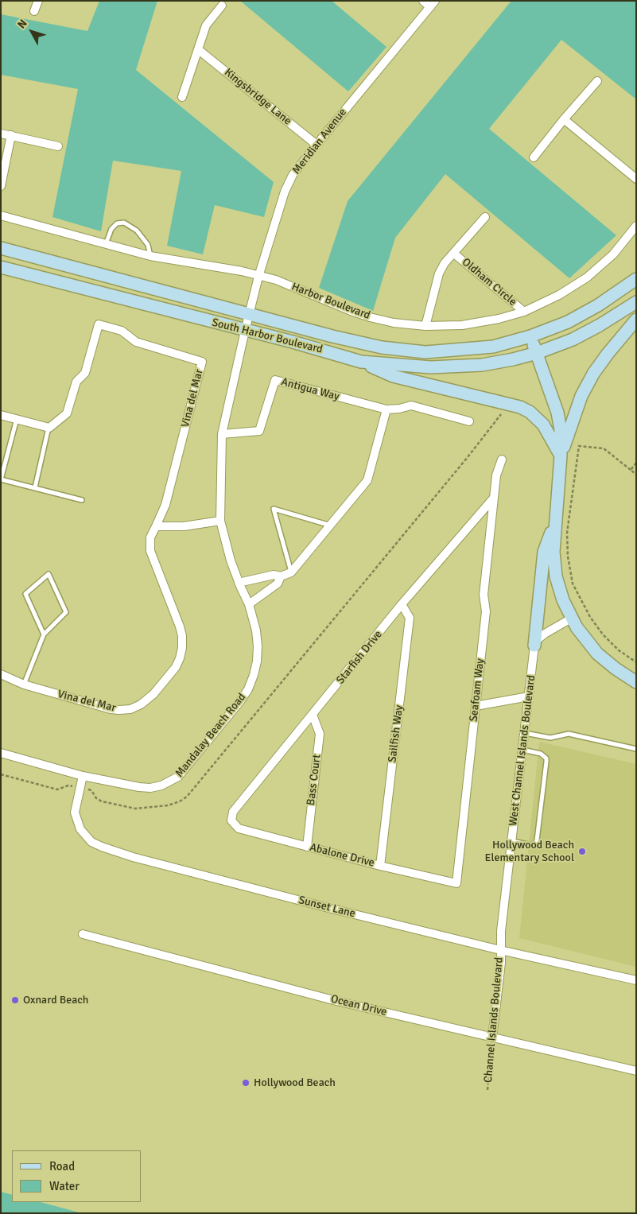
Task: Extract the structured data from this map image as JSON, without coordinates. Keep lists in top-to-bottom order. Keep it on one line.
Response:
{"streets":{"main road":["South Harbor Boulevard","West Channel Islands Boulevard"],"street":["Kingsbridge Lane","Meridian Avenue","Oldham Circle","Harbor Boulevard","Antigua Way","Vina del Mar","Starfish Drive","Seafoam Way","Sailfish Way","Mandalay Beach Road","Bass Court","Abalone Drive","Sunset Lane","Ocean Drive","Channel Islands Boulevard"]},"crossings":[["Kingsbridge Lane","Meridian Avenue"],["Meridian Avenue","Harbor Boulevard"],["Meridian Avenue","South Harbor Boulevard"],["Meridian Avenue","Mandalay Beach Road"],["Oldham Circle","Harbor Boulevard"],["South Harbor Boulevard","Mandalay Beach Road"],["South Harbor Boulevard","West Channel Islands Boulevard"],["Antigua Way","Mandalay Beach Road"],["Starfish Drive","Seafoam Way"],["Starfish Drive","Sailfish Way"],["Starfish Drive","Bass Court"],["Starfish Drive","Abalone Drive"],["Seafoam Way","Abalone Drive"],["Sailfish Way","Abalone Drive"],["Mandalay Beach Road","Sunset Lane"],["West Channel Islands Boulevard","Sunset Lane"],["West Channel Islands Boulevard","Channel Islands Boulevard"],["Bass Court","Abalone Drive"],["Sunset Lane","Channel Islands Boulevard"],["Ocean Drive","Channel Islands Boulevard"]],"places":["Hollywood Beach Elementary School","Oxnard Beach","Hollywood Beach"],"legend":["Road","Water"],"north":"top left"}
